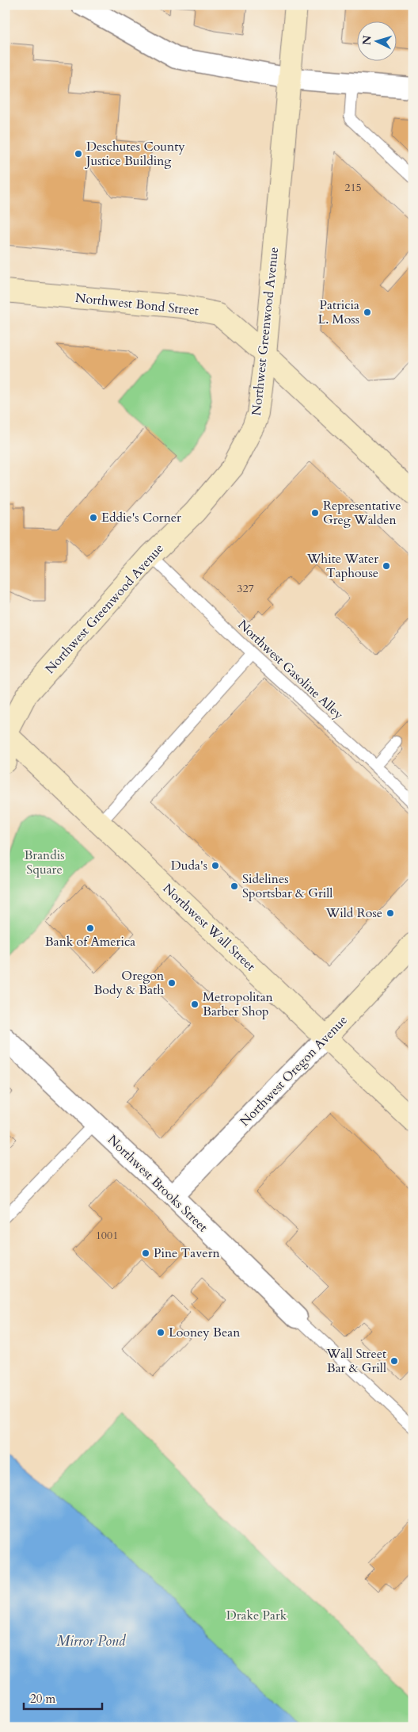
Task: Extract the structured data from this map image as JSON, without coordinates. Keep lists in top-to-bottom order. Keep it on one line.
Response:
{"streets":{"main road":["Northwest Bond Street","Northwest Greenwood Avenue","Northwest Wall Street","Northwest Oregon Avenue"],"street":["Northwest Brooks Street"],"lane":["Northwest Gasoline Alley"]},"crossings":[["Northwest Bond Street","Northwest Greenwood Avenue"],["Northwest Greenwood Avenue","Northwest Gasoline Alley"],["Northwest Greenwood Avenue","Northwest Wall Street"],["Northwest Wall Street","Northwest Oregon Avenue"],["Northwest Oregon Avenue","Northwest Brooks Street"]],"water":["Mirror Pond"],"parks":["Brandis Square","Drake Park"],"places":["Deschutes County Justice Building","Patricia L. Moss","Representative Greg Walden","Eddie's Corner","White Water Taphouse","Duda's","Sidelines Sportsbar & Grill","Wild Rose","Bank of America","Oregon Body & Bath","Metropolitan Barber Shop","Pine Tavern","Looney Bean","Wall Street Bar & Grill"],"house_numbers":["215","327","1001"],"scale_bar":"20 m","north":"left"}
